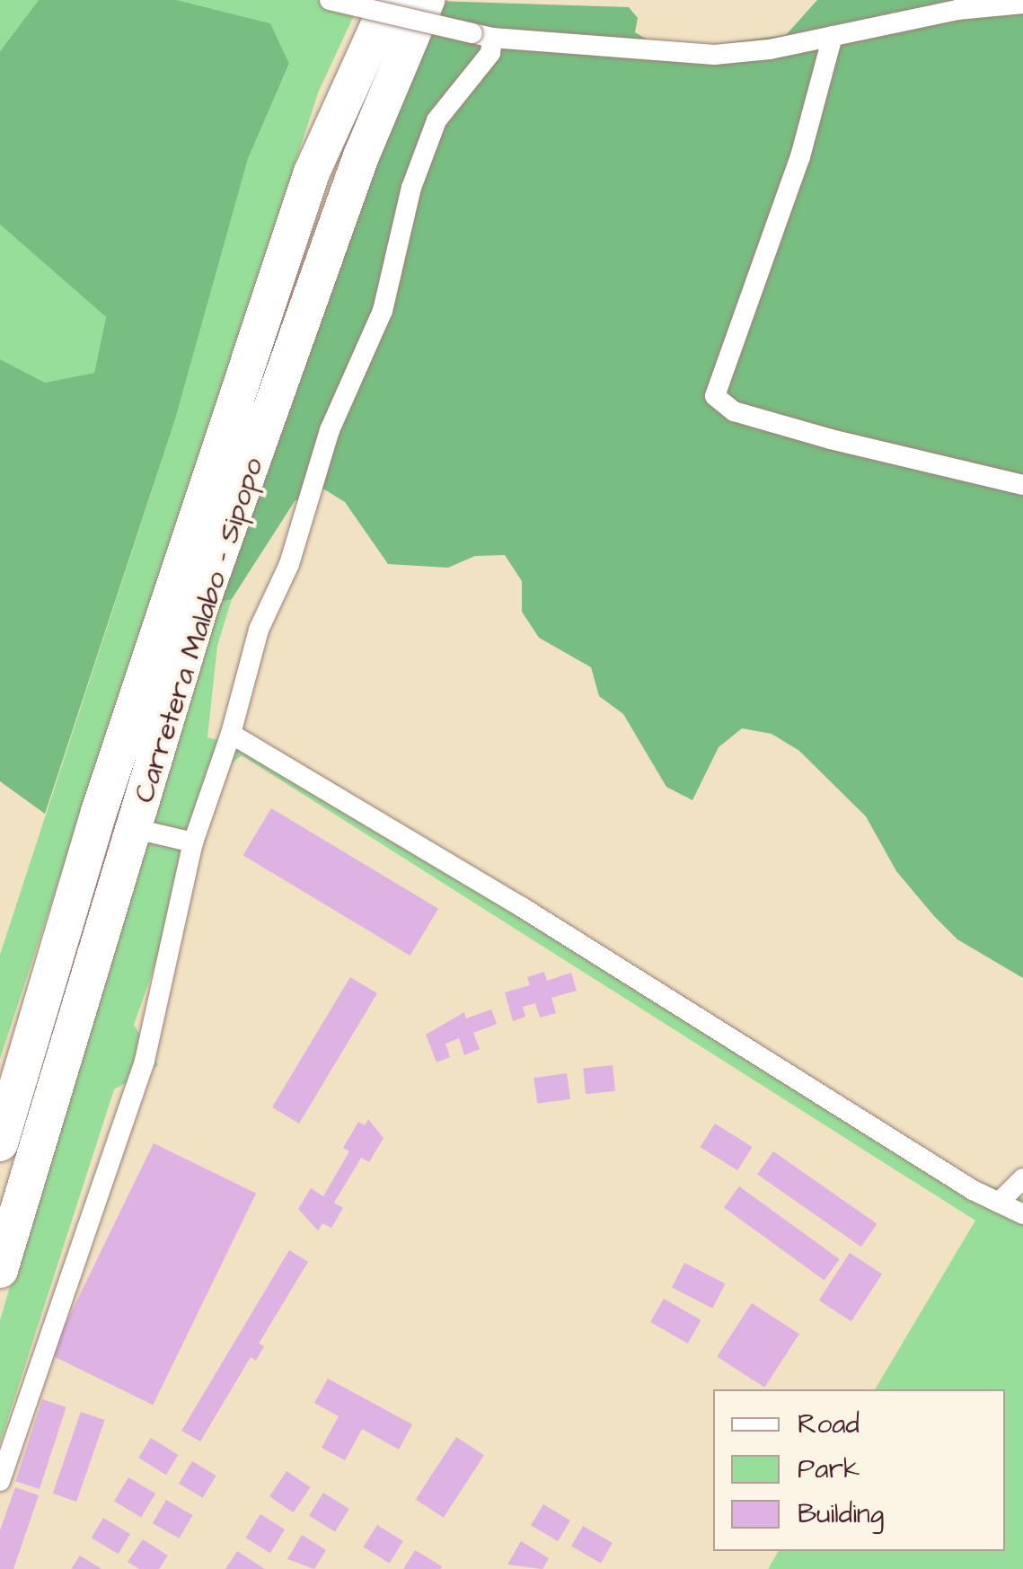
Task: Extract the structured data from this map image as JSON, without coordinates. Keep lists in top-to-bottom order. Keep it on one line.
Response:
{"streets":{"highway":["Carretera Malabo - Sipopo"]},"legend":["Road","Park","Building"]}
